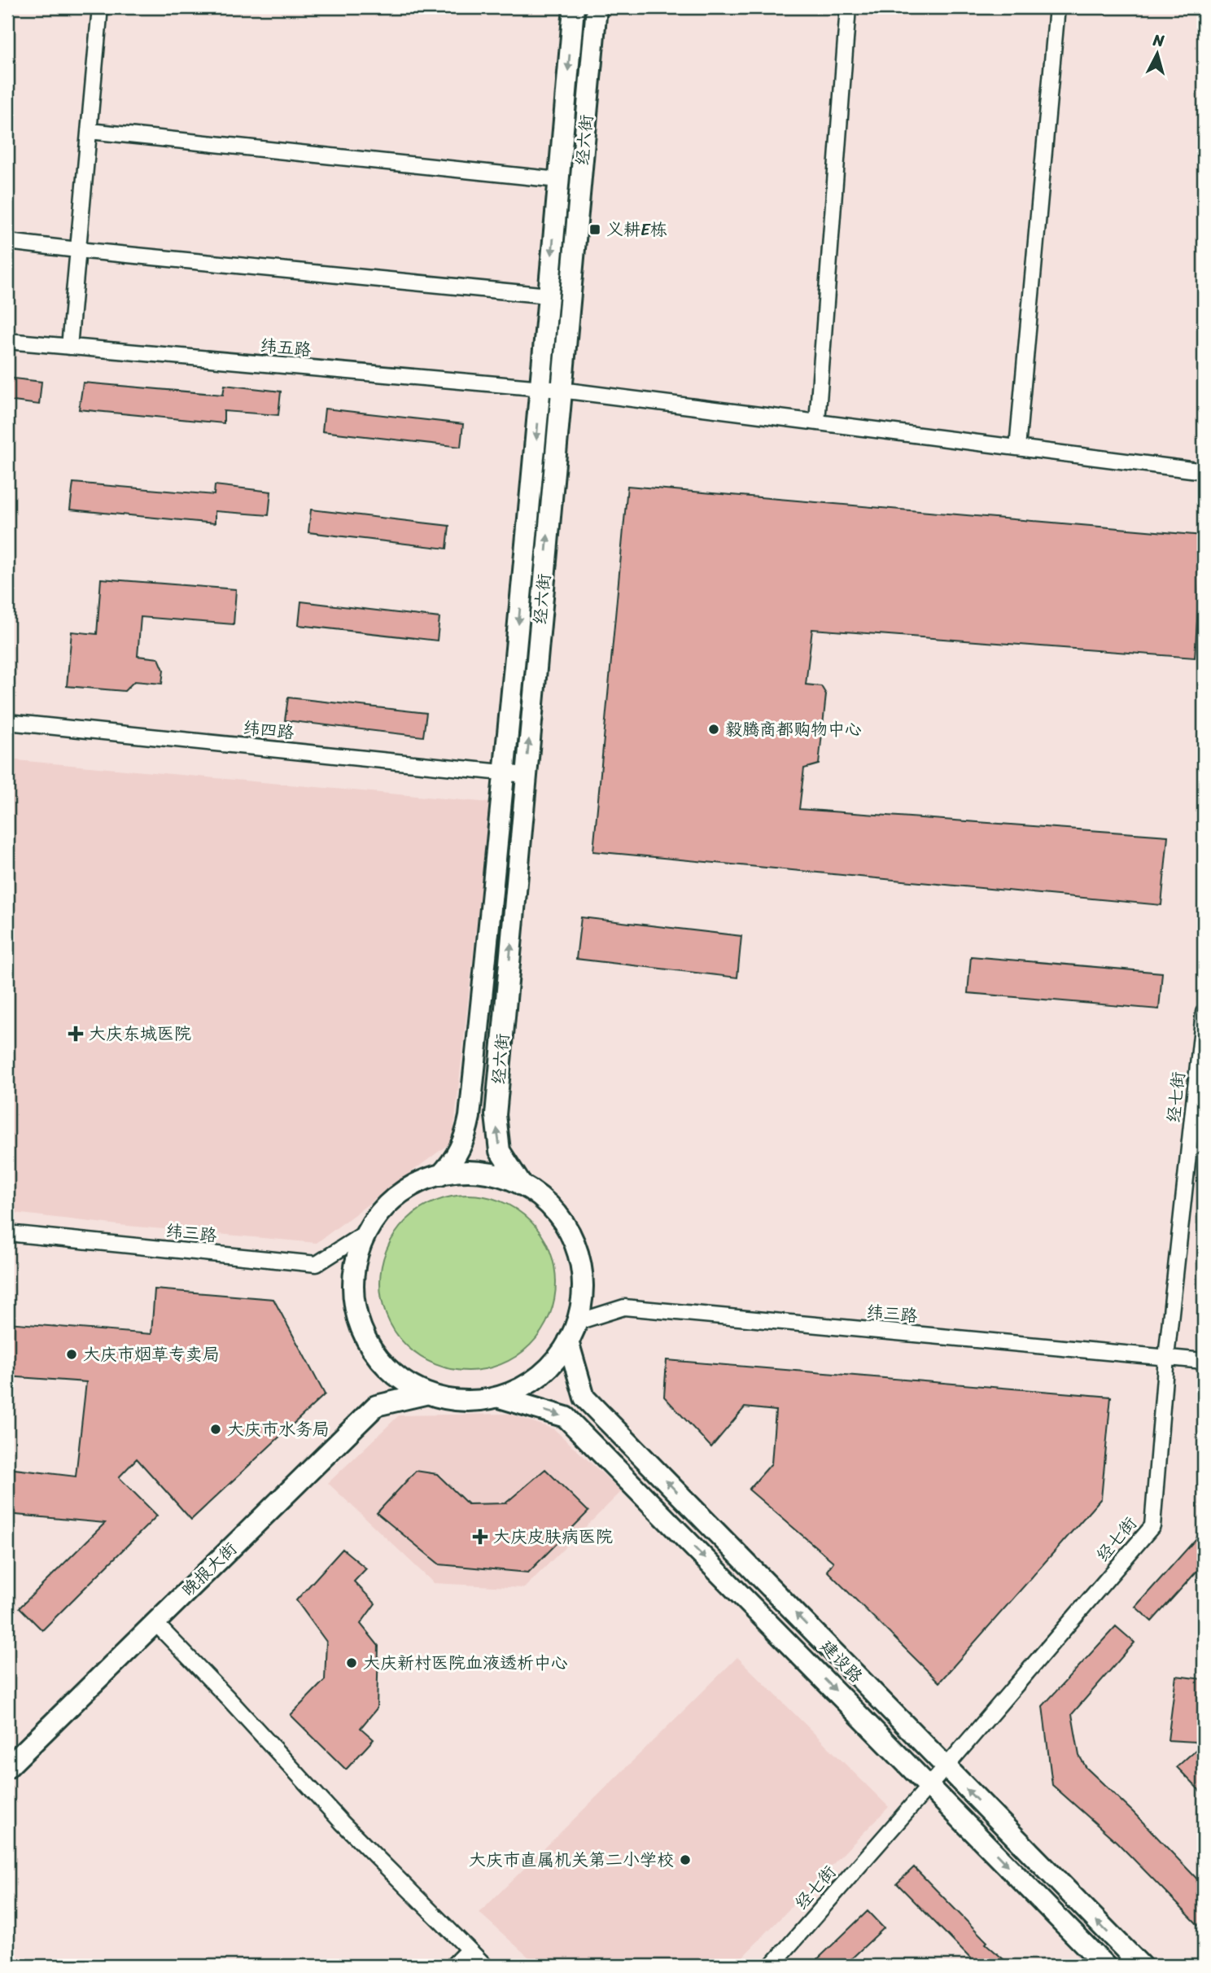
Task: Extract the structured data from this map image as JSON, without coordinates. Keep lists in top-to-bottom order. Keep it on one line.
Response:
{"streets":{"main road":["经六街","晚报大街","建设路"],"street":["纬五路","纬四路","经七街","纬三路"]},"crossings":[["经六街","纬五路"],["经六街","纬四路"],["经七街","纬三路"],["经七街","建设路"]],"places":{"transit":["义耕E栋"],"other":["毅腾商都购物中心","大庆市烟草专卖局","大庆市水务局","大庆新村医院血液透析中心","大庆市直属机关第二小学校"],"health":["大庆东城医院","大庆皮肤病医院"]},"north":"top"}
